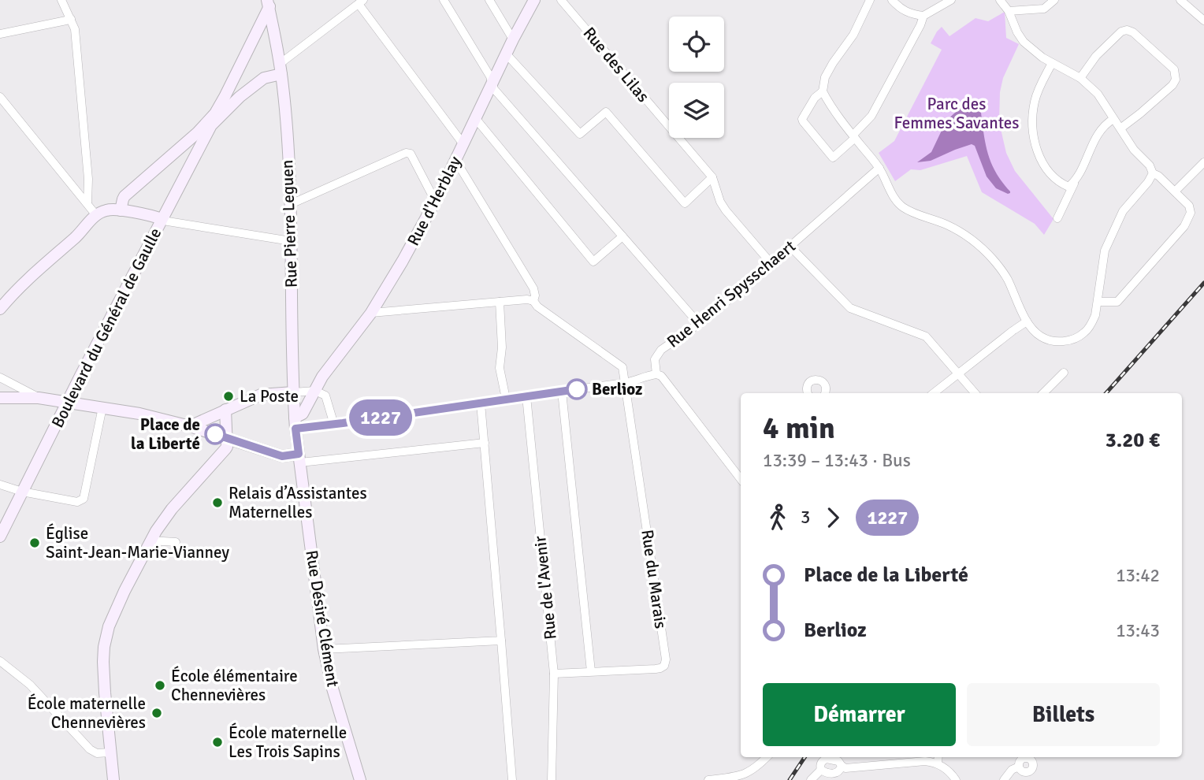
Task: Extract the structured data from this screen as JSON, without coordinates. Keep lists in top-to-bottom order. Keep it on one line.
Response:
{"streets":{"main road":["Rue d'Herblay","Rue Pierre Leguen","Boulevard du Général de Gaulle","Rue Désiré Clément"],"street":["Rue des Lilas","Rue Henri Spysschaert","Rue du Marais","Rue de l'Avenir"]},"crossings":[["Rue Pierre Leguen","Boulevard du Général de Gaulle"],["Rue du Marais","Rue de l'Avenir"]],"parks":["Parc des Femmes Savantes"],"places":["Berlioz","La Poste","Place de la Liberté","Relais d’Assistantes Maternelles","Église Saint-Jean-Marie-Vianney","École élémentaire Chennevières","École maternelle Chennevières","École maternelle Les Trois Sapins"],"lines":["bus line 1227"],"page":{"on_map":"1227","heading":["4 min","13:39 – 13:43 · Bus","3.20 €"],"legs":["3","1227"],"list":[{"name":"Place de la Liberté","value":"13:42"},{"name":"Berlioz","value":"13:43"}],"buttons":["Démarrer","Billets"]}}
